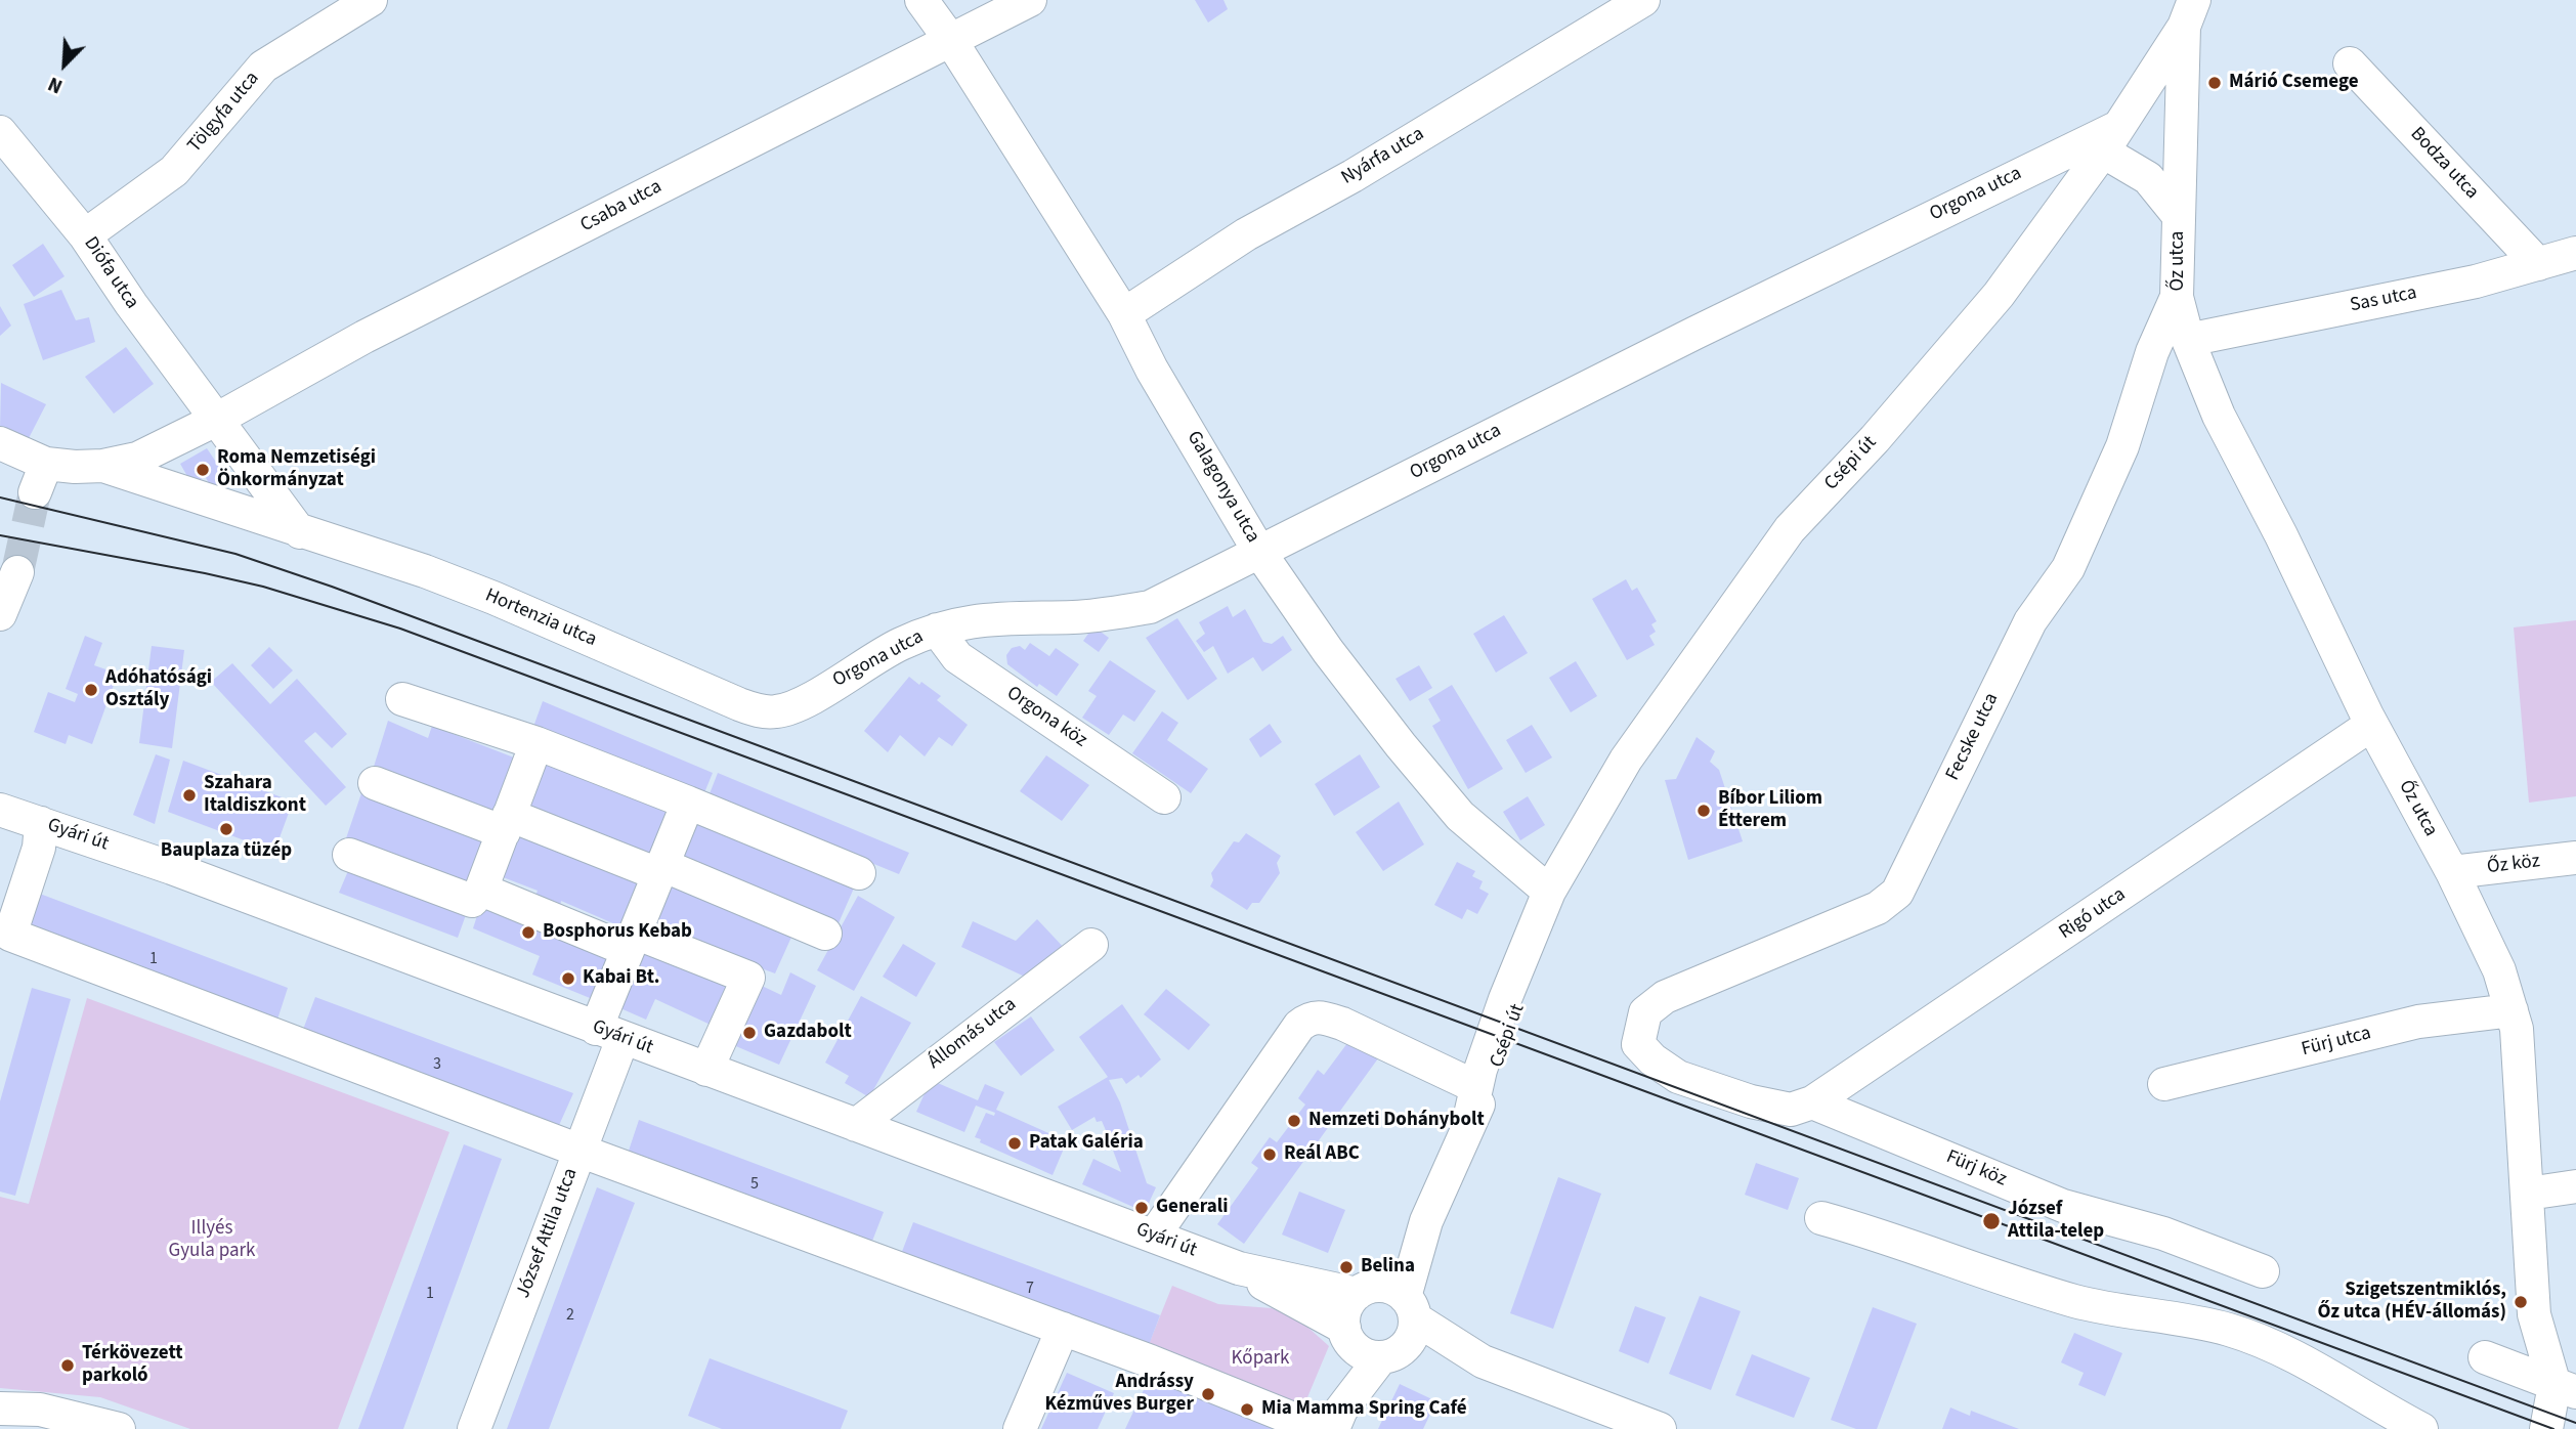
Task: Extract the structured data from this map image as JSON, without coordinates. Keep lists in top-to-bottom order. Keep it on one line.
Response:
{"streets":{"street":["Tölgyfa utca","Nyárfa utca","Bodza utca","Orgona utca","Csaba utca","Őz utca","Diófa utca","Sas utca","Csépi út","Galagonya utca","Hortenzia utca","Orgona köz","Fecske utca","Gyári út","Őz köz","Rigó utca","Állomás utca","Fürj utca","Fürj köz","József Attila utca"]},"crossings":[["Tölgyfa utca","Diófa utca"],["Nyárfa utca","Galagonya utca"],["Bodza utca","Sas utca"],["Orgona utca","Őz utca"],["Orgona utca","Csépi út"],["Orgona utca","Galagonya utca"],["Orgona utca","Hortenzia utca"],["Orgona utca","Orgona köz"],["Csaba utca","Diófa utca"],["Csaba utca","Galagonya utca"],["Csaba utca","Hortenzia utca"],["Őz utca","Sas utca"],["Őz utca","Csépi út"],["Őz utca","Fecske utca"],["Őz utca","Őz köz"],["Őz utca","Rigó utca"],["Őz utca","Fürj utca"],["Diófa utca","Hortenzia utca"],["Csépi út","Galagonya utca"],["Csépi út","Gyári út"],["Fecske utca","Rigó utca"],["Fecske utca","Fürj köz"],["Gyári út","Állomás utca"],["Gyári út","József Attila utca"],["Rigó utca","Fürj köz"]],"parks":["Illyés Gyula park","Kőpark"],"places":["Márió Csemege","Roma Nemzetiségi Önkormányzat","Adóhatósági Osztály","Szahara Italdiszkont","Bíbor Liliom Étterem","Bauplaza tüzép","Bosphorus Kebab","Kabai Bt.","Gazdabolt","Nemzeti Dohánybolt","Patak Galéria","Reál ABC","Generali","József Attila-telep","Belina","Szigetszentmiklós, Őz utca (HÉV-állomás)","Térkövezett parkoló","Andrássy Kézműves Burger","Mia Mamma Spring Café"],"house_numbers":["1","3","5","7","1","2"],"north":"bottom left"}
